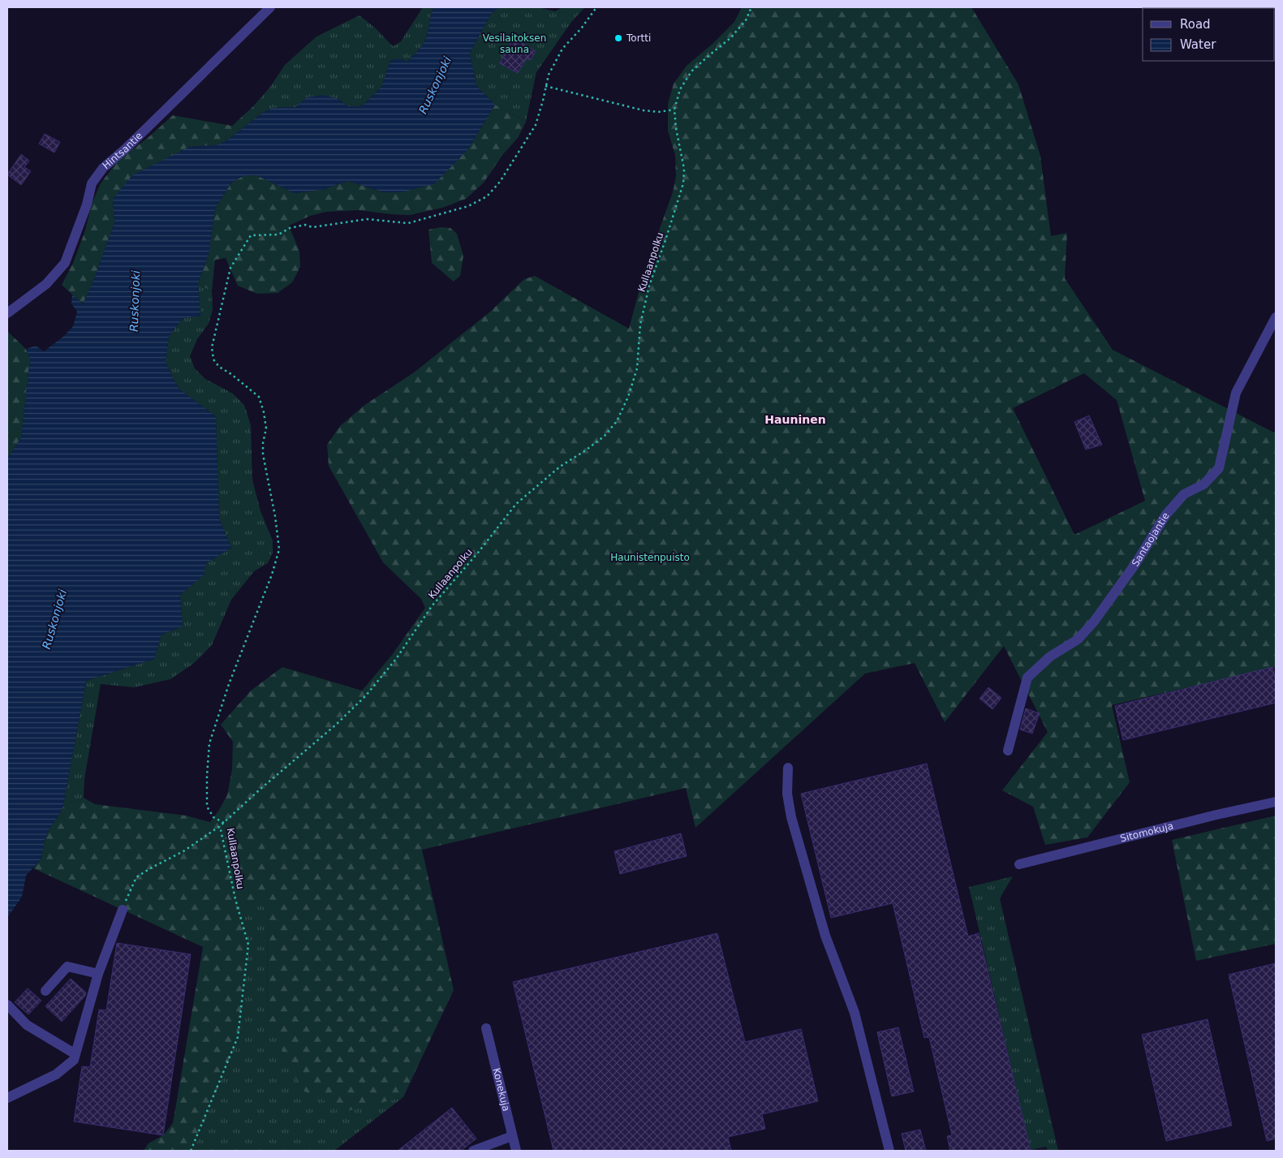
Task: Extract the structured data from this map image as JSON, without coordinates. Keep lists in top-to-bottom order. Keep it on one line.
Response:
{"streets":{"street":["Hintsantie","Santaojantie","Sitomokuja","Konekuja"],"path":["Kullaanpolku"]},"districts":["Hauninen"],"water":["Ruskonjoki"],"parks":["Vesilaitoksen sauna","Haunistenpuisto"],"places":["Tortti"],"legend":["Road","Water"]}
